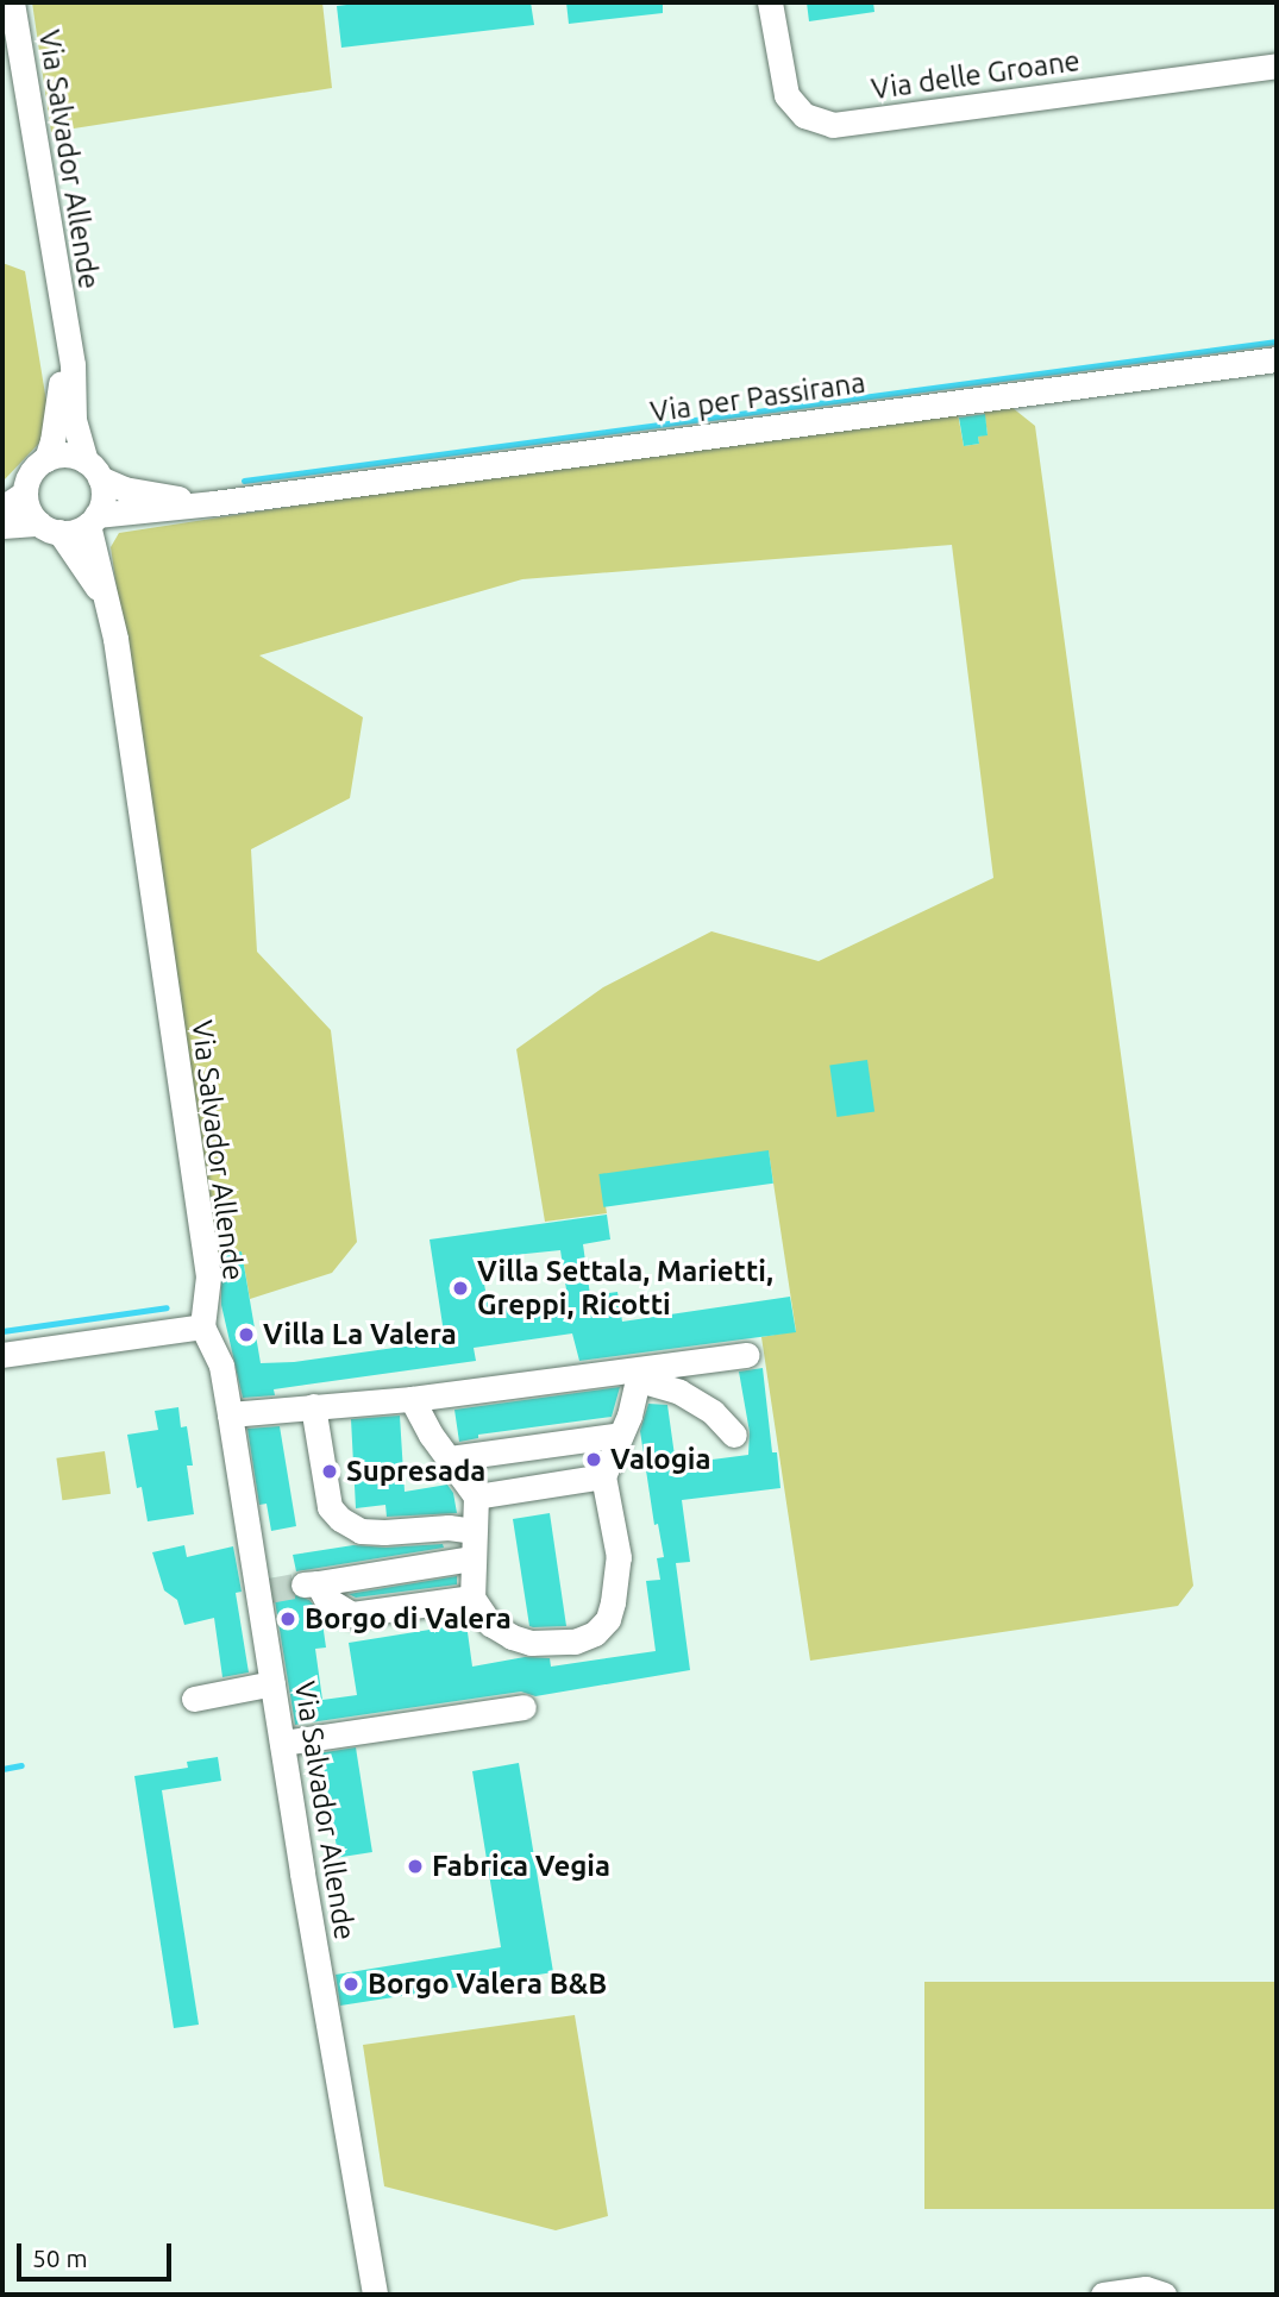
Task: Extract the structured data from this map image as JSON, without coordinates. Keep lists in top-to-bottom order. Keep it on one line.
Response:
{"streets":{"street":["Via delle Groane","Via Salvador Allende","Via per Passirana"]},"crossings":[["Via Salvador Allende","Via per Passirana"]],"places":["Villa Settala, Marietti, Greppi, Ricotti","Villa La Valera","Valogia","Supresada","Borgo di Valera","Fabrica Vegia","Borgo Valera B&B"],"scale_bar":"50 m"}
